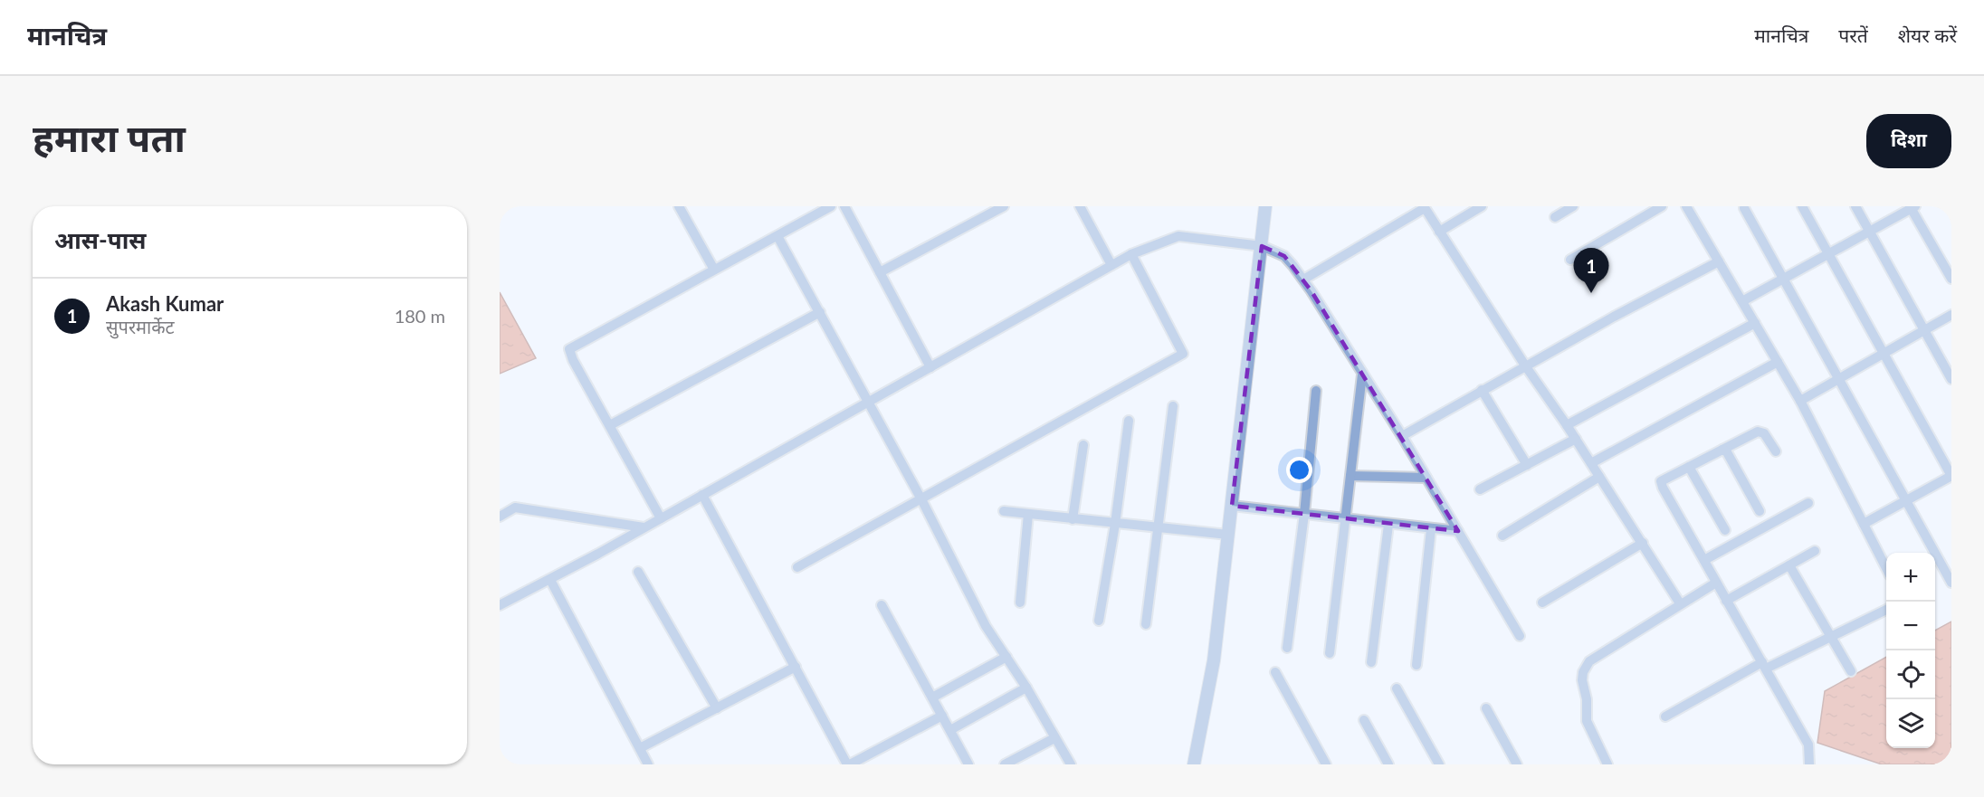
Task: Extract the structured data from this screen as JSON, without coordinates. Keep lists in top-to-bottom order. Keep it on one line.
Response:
{"page":{"header":"मानचित्र","nav":["मानचित्र","परतें","शेयर करें"],"buttons":"दिशा","title":"हमारा पता","heading":"आस-पास","pins":"1","list":[{"mark":"1","name":"Akash Kumar","note":"सुपरमार्केट","value":"180 m"}],"map_buttons":["+","−"]}}
